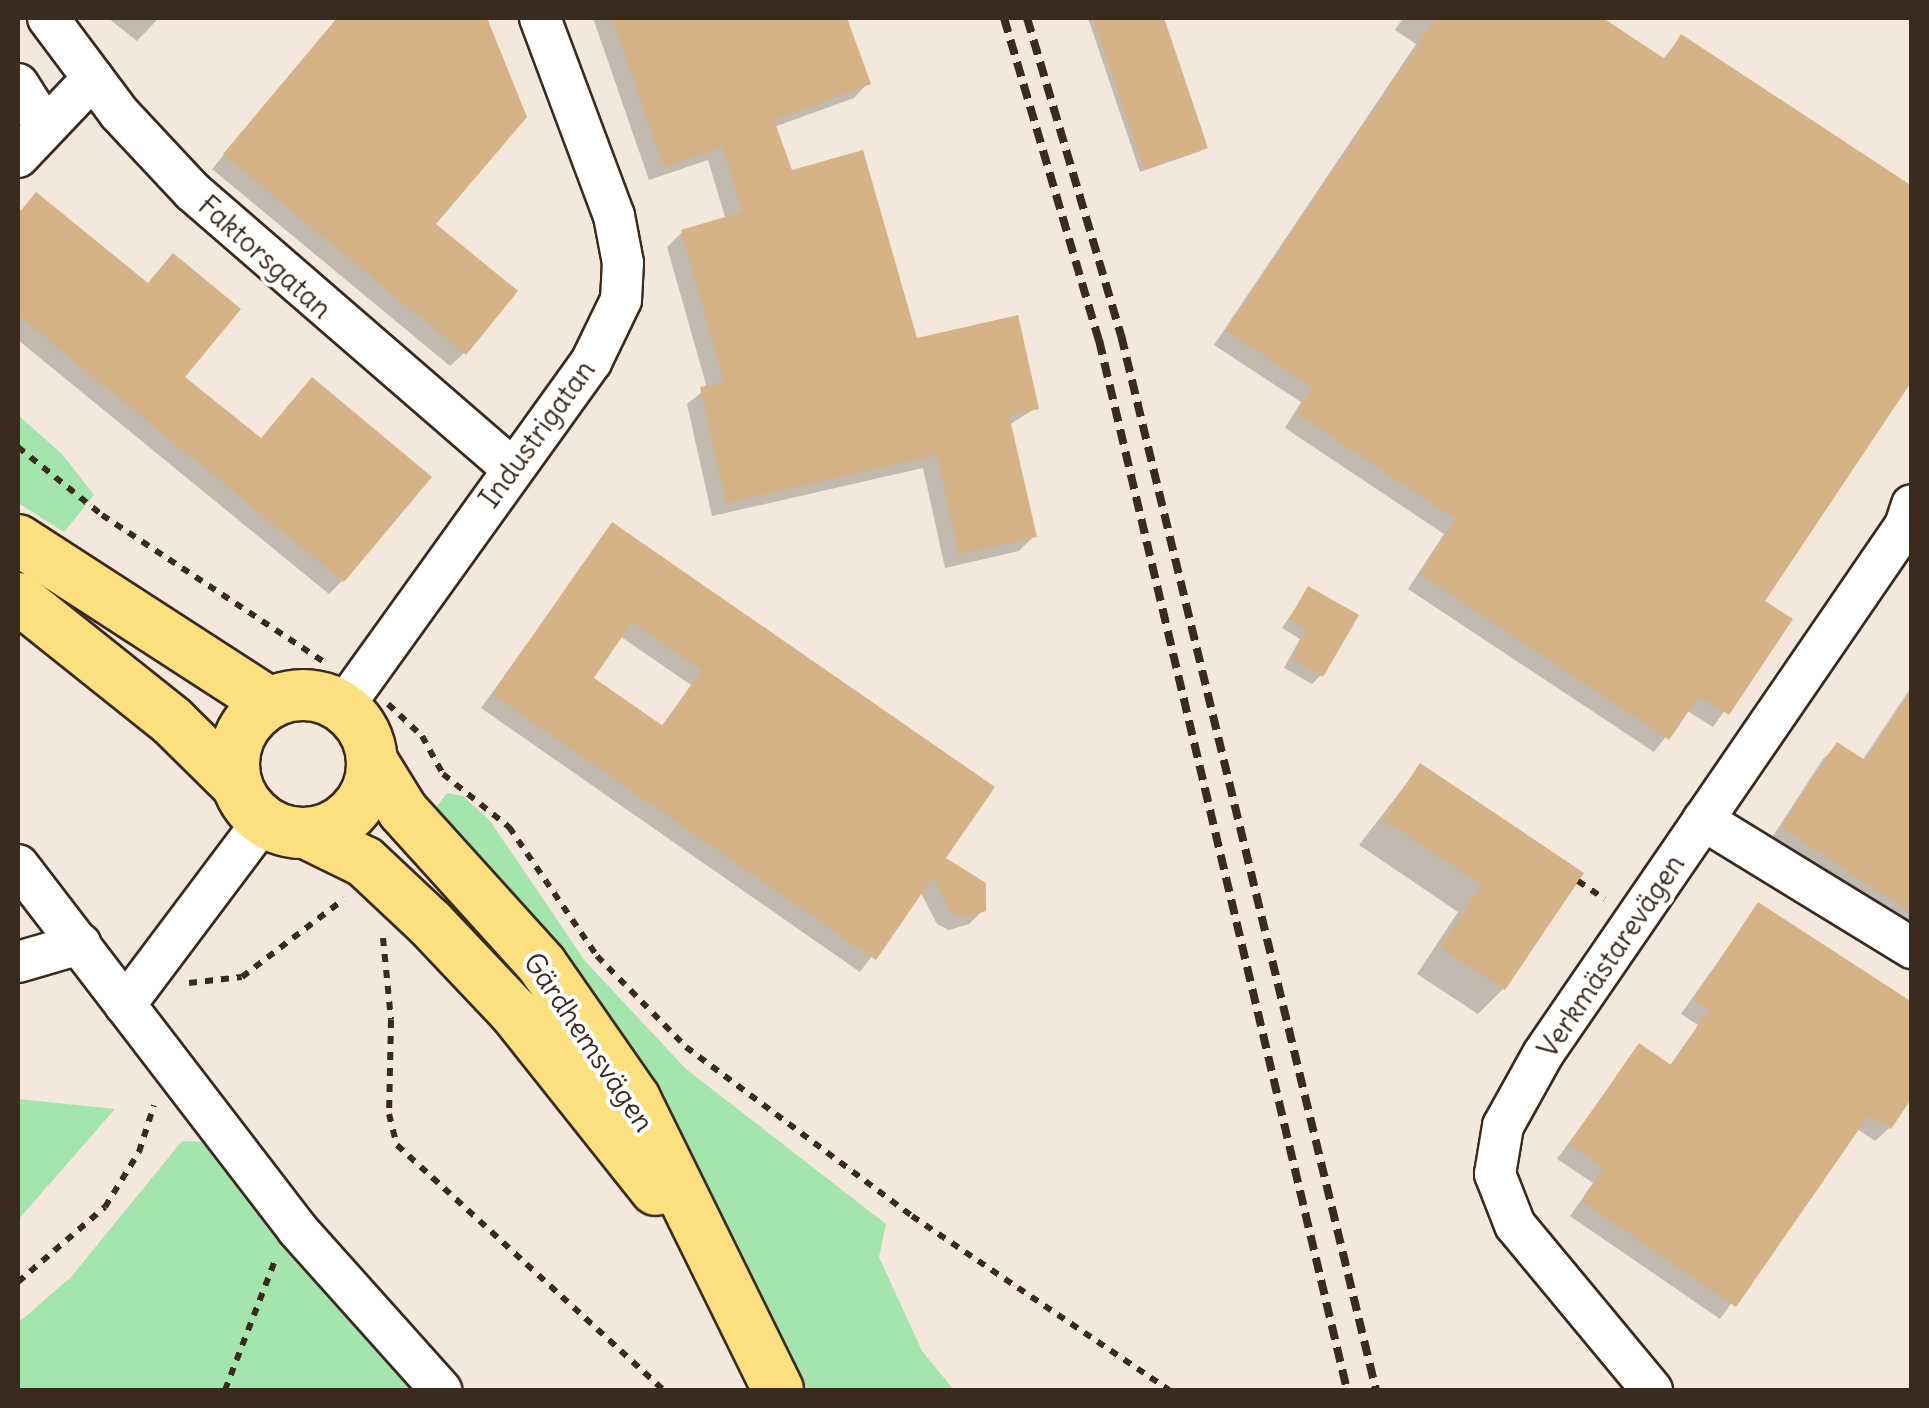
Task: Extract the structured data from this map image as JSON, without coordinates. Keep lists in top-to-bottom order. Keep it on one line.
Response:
{"streets":{"main road":["Gärdhemsvägen"],"street":["Faktorsgatan","Industrigatan","Verkmästarevägen"]},"crossings":[["Faktorsgatan","Industrigatan"],["Industrigatan","Gärdhemsvägen"]]}
